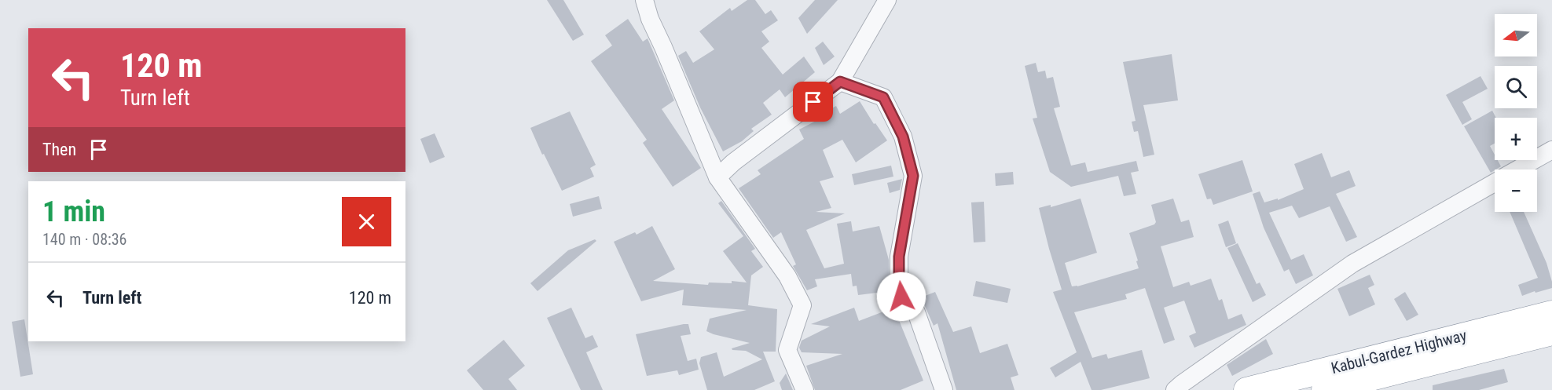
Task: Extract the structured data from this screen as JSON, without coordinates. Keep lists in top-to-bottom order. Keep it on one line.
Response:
{"streets":{"highway":["Kabul-Gardez Highway"]},"north":"left","page":{"map_buttons":["+","−"],"turn":["120 m","Turn left"],"then":"Then","heading":["1 min","140 m · 08:36"],"list":[{"name":"Turn left","value":"120 m"}]}}
